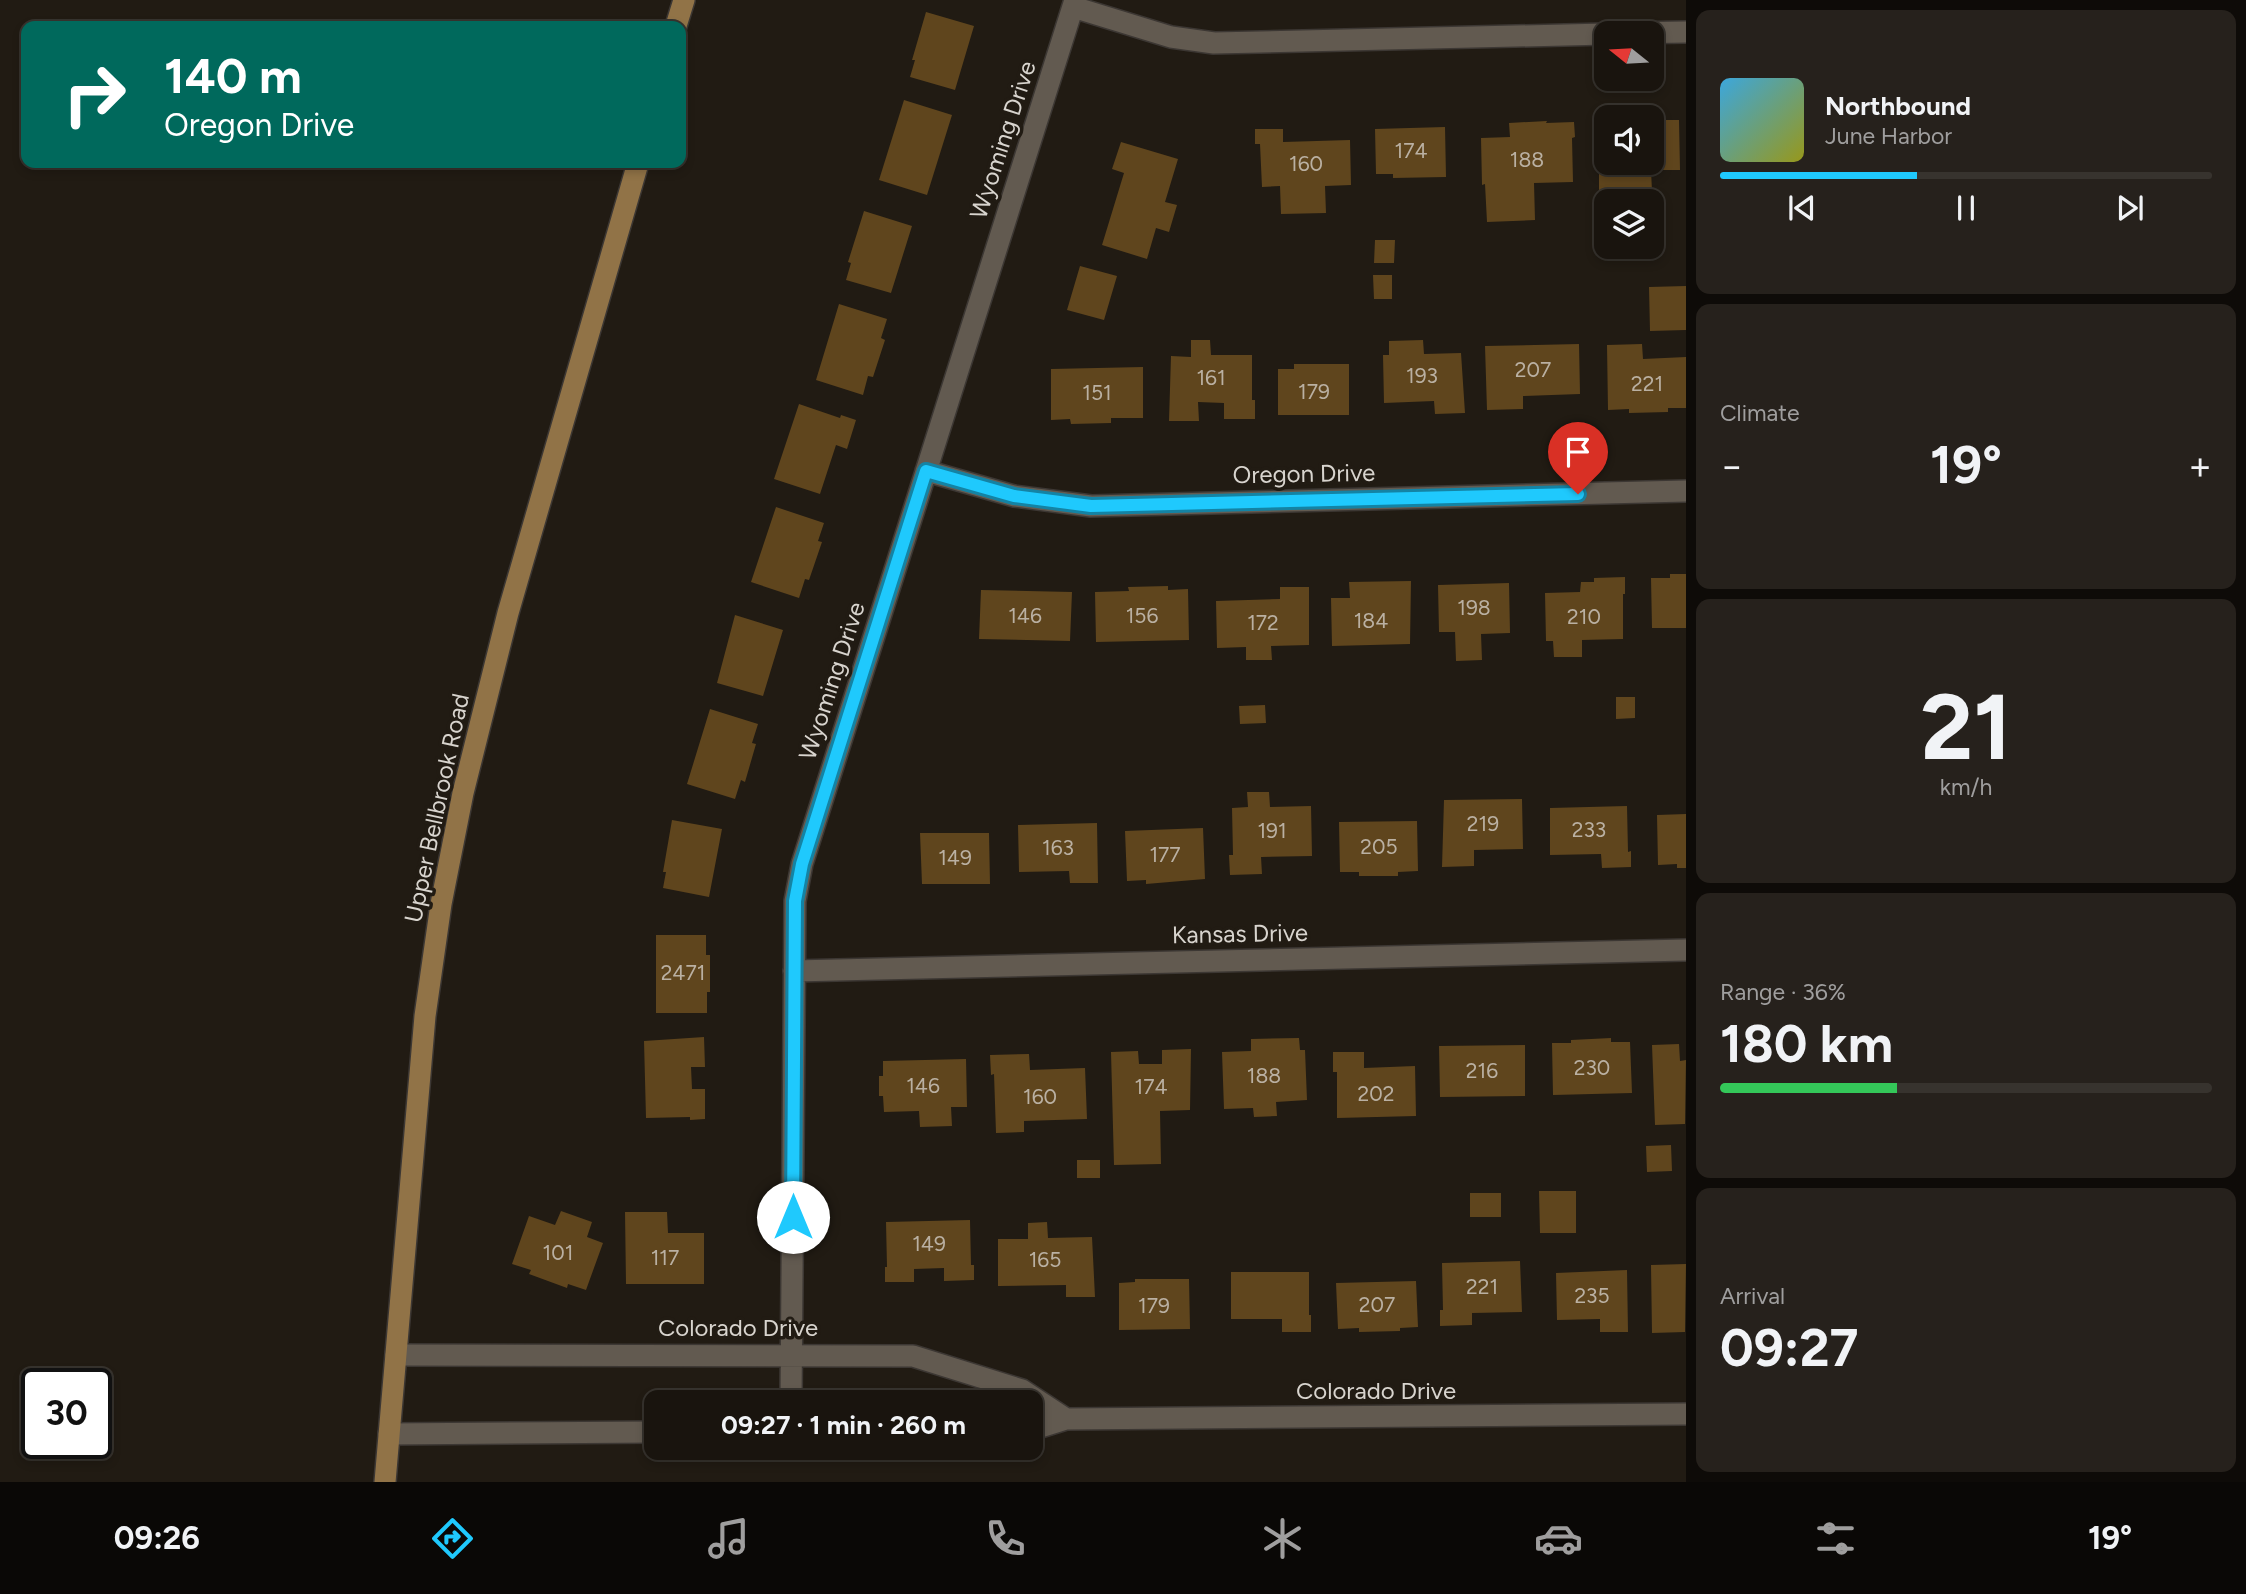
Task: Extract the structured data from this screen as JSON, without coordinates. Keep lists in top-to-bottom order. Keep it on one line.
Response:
{"streets":{"main road":["Upper Bellbrook Road"],"street":["Wyoming Drive","Oregon Drive","Kansas Drive","Colorado Drive"]},"crossings":[["Wyoming Drive","Oregon Drive"],["Wyoming Drive","Kansas Drive"],["Wyoming Drive","Colorado Drive"],["Upper Bellbrook Road","Colorado Drive"]],"house_numbers":["174","188","160","207","193","161","221","179","151","198","146","156","210","184","172","219","233","191","205","163","177","149","2471","230","216","188","146","174","202","160","149","101","117","165","221","235","207","179"],"north":"left","page":{"turn":["140 m","Oregon Drive"],"song":["Northbound","June Harbor"],"tile":["Climate",["21","km/h"],["Range · 36%","180 km"],["Arrival","09:27"]],"heat":["−","19°","+"],"limit":"30","trip":"09:27 · 1 min · 260 m","tabs":["09:26","19°"]}}
